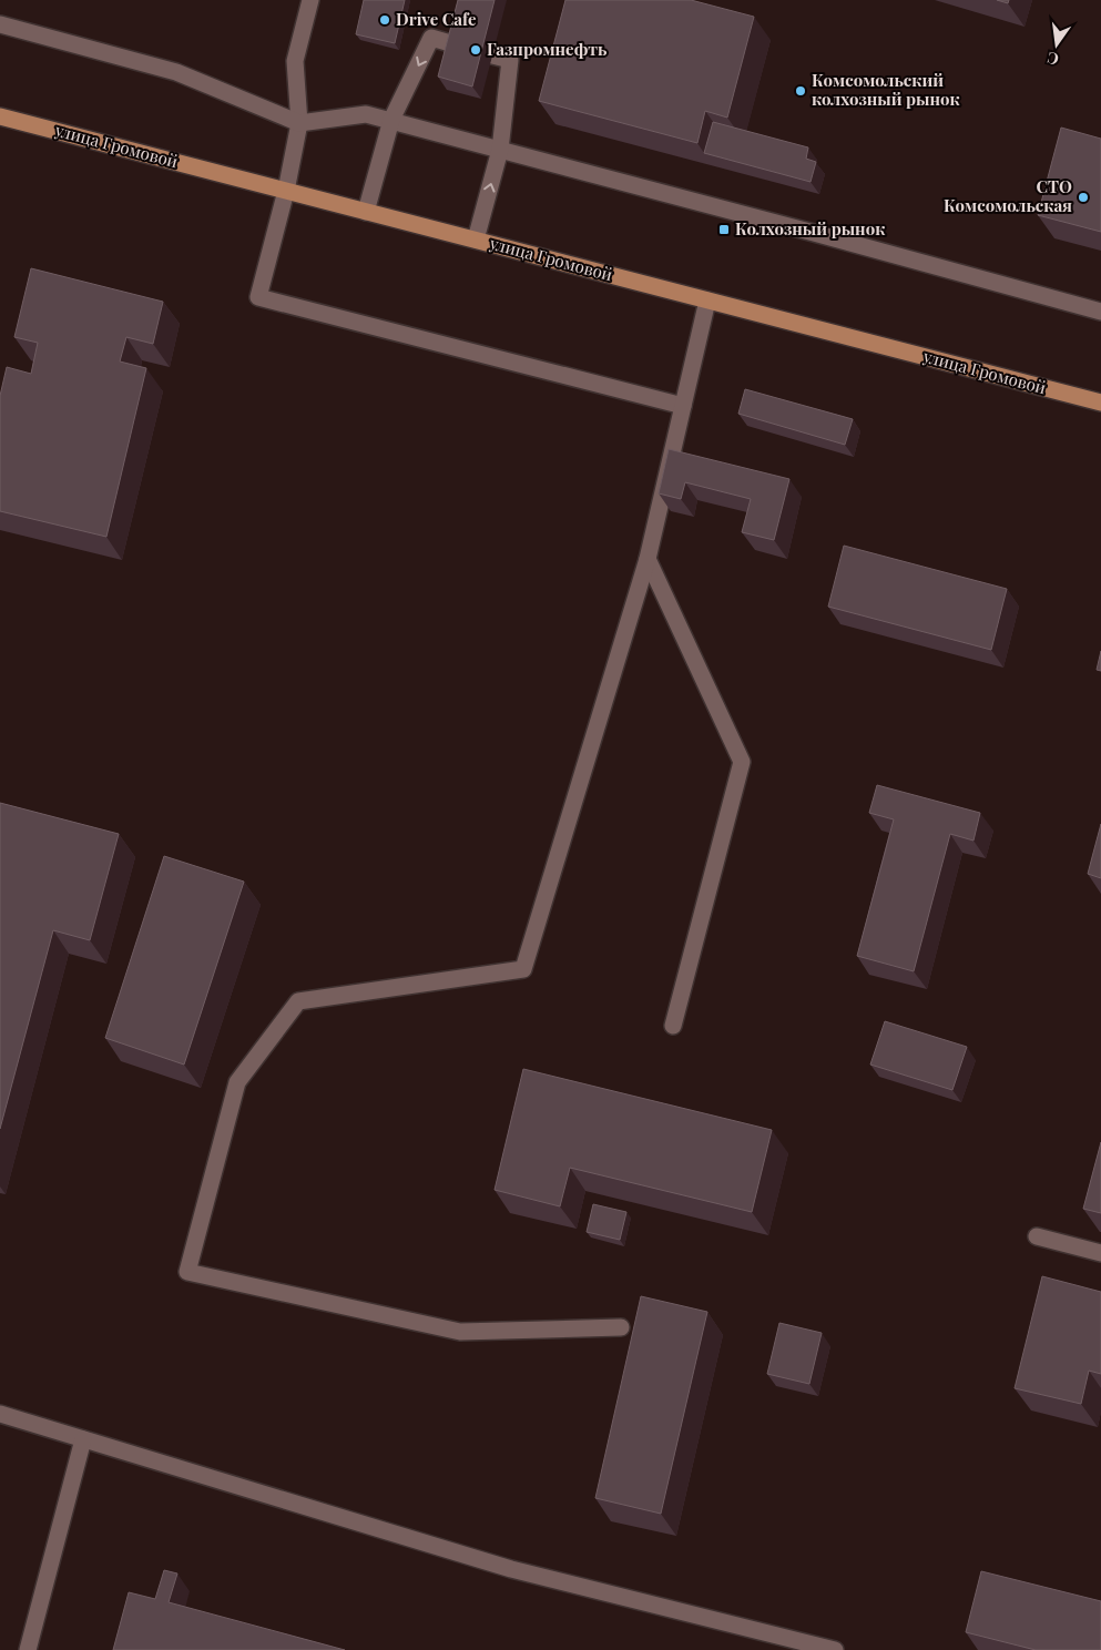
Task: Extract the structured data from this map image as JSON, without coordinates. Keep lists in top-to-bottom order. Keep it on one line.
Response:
{"streets":{"main road":["улица Громовой"]},"places":{"other":["Drive Cafe","Газпромнефть","Комсомольский колхозный рынок","СТО Комсомольская"],"transit":["Колхозный рынок"]},"north":"bottom"}
